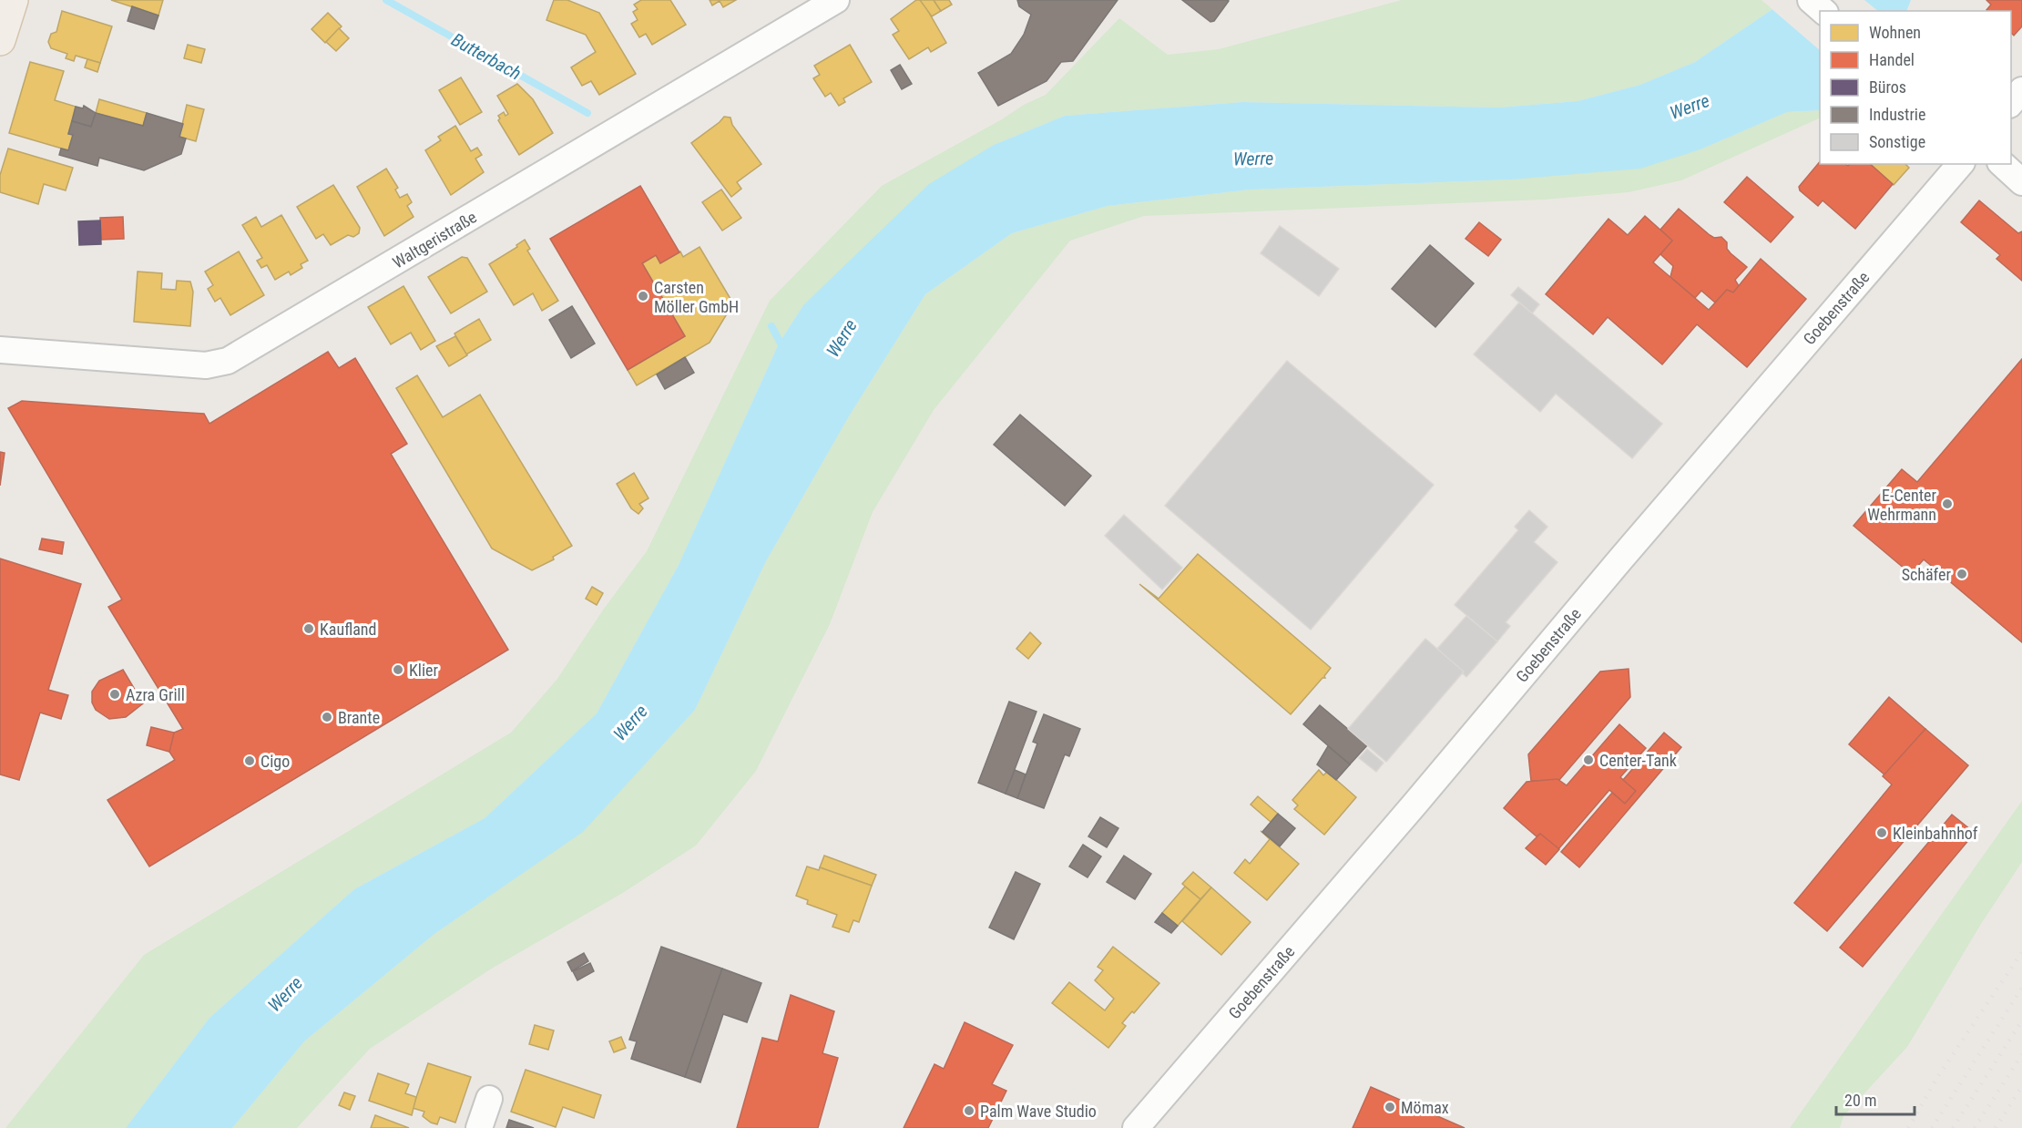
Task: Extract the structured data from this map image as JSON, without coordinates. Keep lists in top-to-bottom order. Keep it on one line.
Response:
{"streets":{"street":["Waltgeristraße","Goebenstraße"]},"water":["Butterbach","Werre"],"places":["Carsten Möller GmbH","E-Center Wehrmann","Schäfer","Kaufland","Klier","Azra Grill","Brante","Center-Tank","Cigo","Kleinbahnhof","Mömax","Palm Wave Studio"],"legend":["Wohnen","Handel","Büros","Industrie","Sonstige"],"scale_bar":"20 m"}
